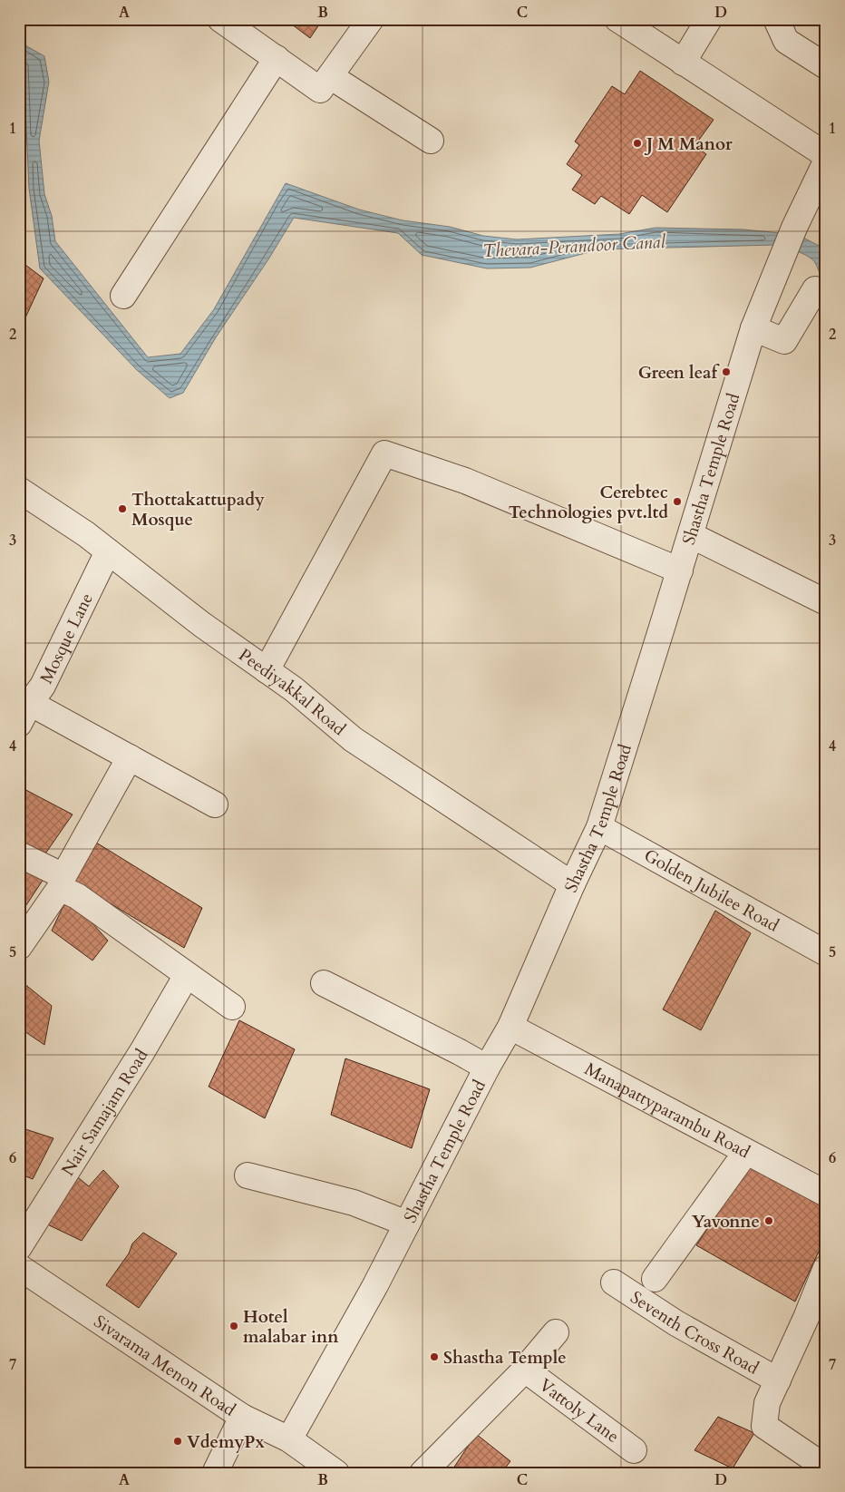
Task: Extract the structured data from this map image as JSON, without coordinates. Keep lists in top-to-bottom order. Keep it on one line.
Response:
{"streets":{"street":["Shastha Temple Road","Mosque Lane","Peediyakkal Road","Golden Jubilee Road","Manapattyparambu Road","Nair Samajam Road","Seventh Cross Road","Sivarama Menon Road","Vattoly Lane"]},"crossings":[["Shastha Temple Road","Peediyakkal Road"],["Shastha Temple Road","Golden Jubilee Road"],["Shastha Temple Road","Manapattyparambu Road"],["Shastha Temple Road","Sivarama Menon Road"],["Mosque Lane","Peediyakkal Road"]],"water":["Thevara-Perandoor Canal"],"places":["J M Manor","Green leaf","Cerebtec Technologies pvt.ltd","Thottakattupady Mosque","Yavonne","Hotel malabar inn","Shastha Temple","VdemyPx"],"grid":{"columns":["A","B","C","D"],"rows":["1","2","3","4","5","6","7"]}}
